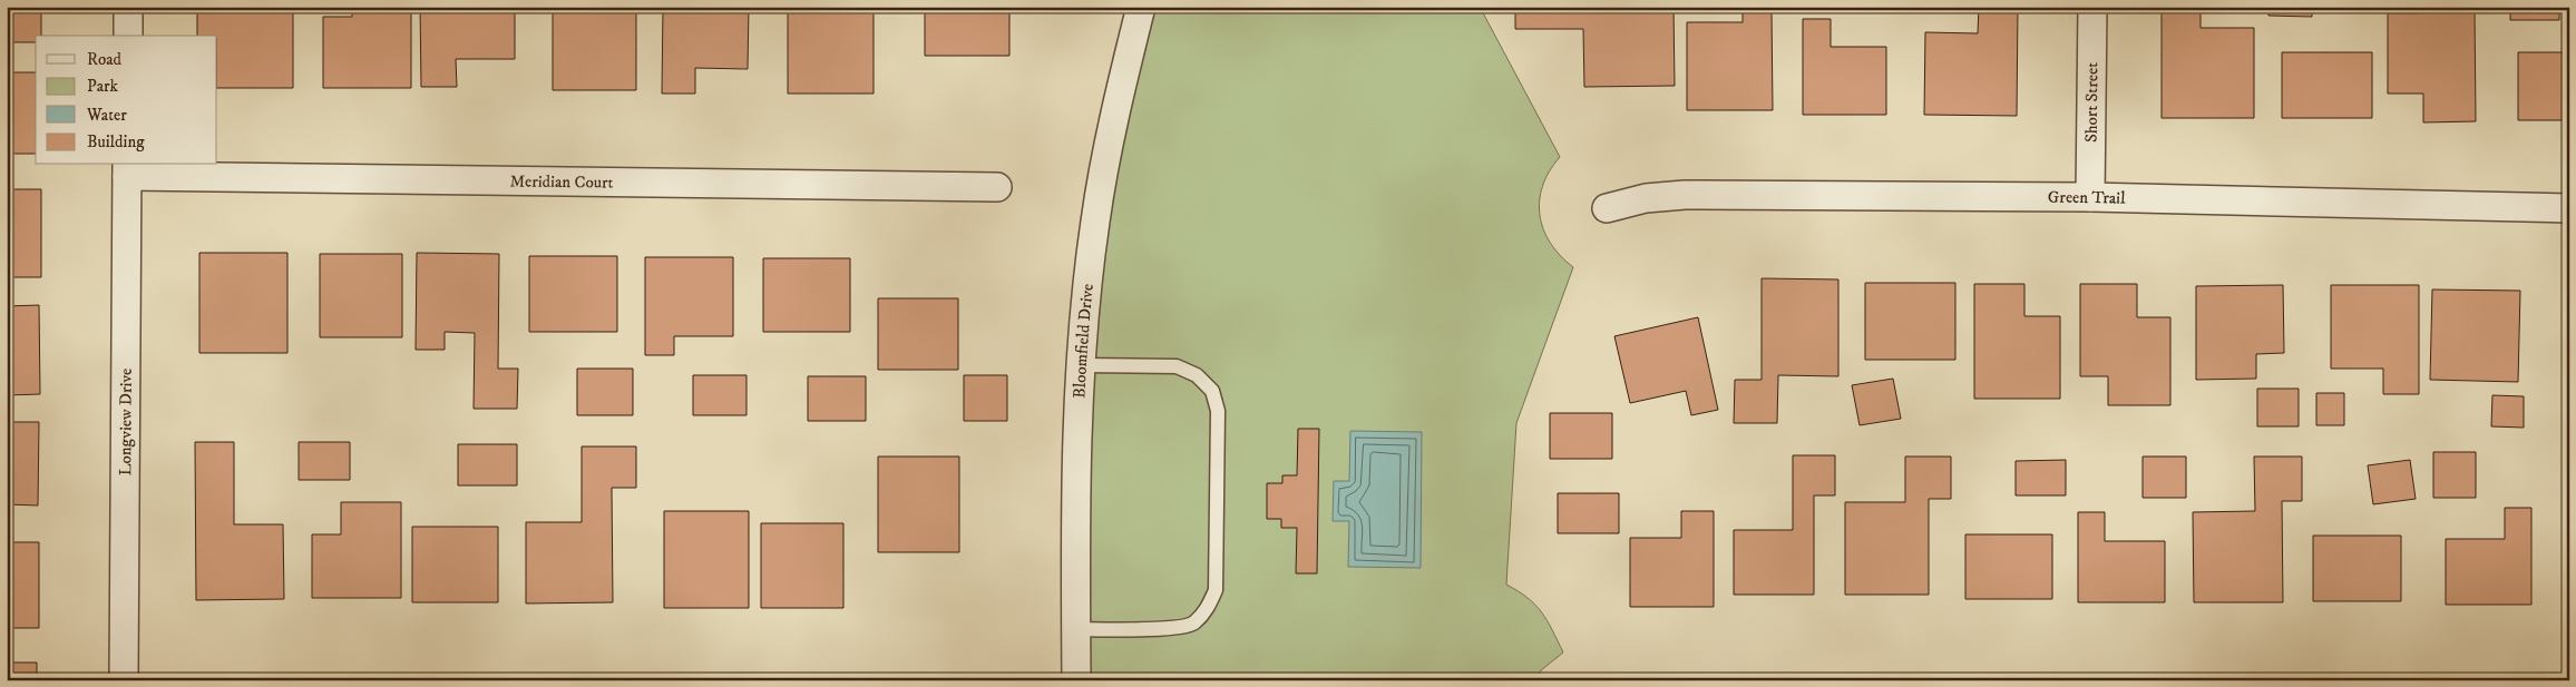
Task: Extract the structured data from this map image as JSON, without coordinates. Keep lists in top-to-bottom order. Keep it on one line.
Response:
{"streets":{"street":["Short Street","Meridian Court","Green Trail","Bloomfield Drive","Longview Drive"]},"crossings":[["Short Street","Green Trail"],["Meridian Court","Longview Drive"]],"legend":["Road","Park","Water","Building"]}
